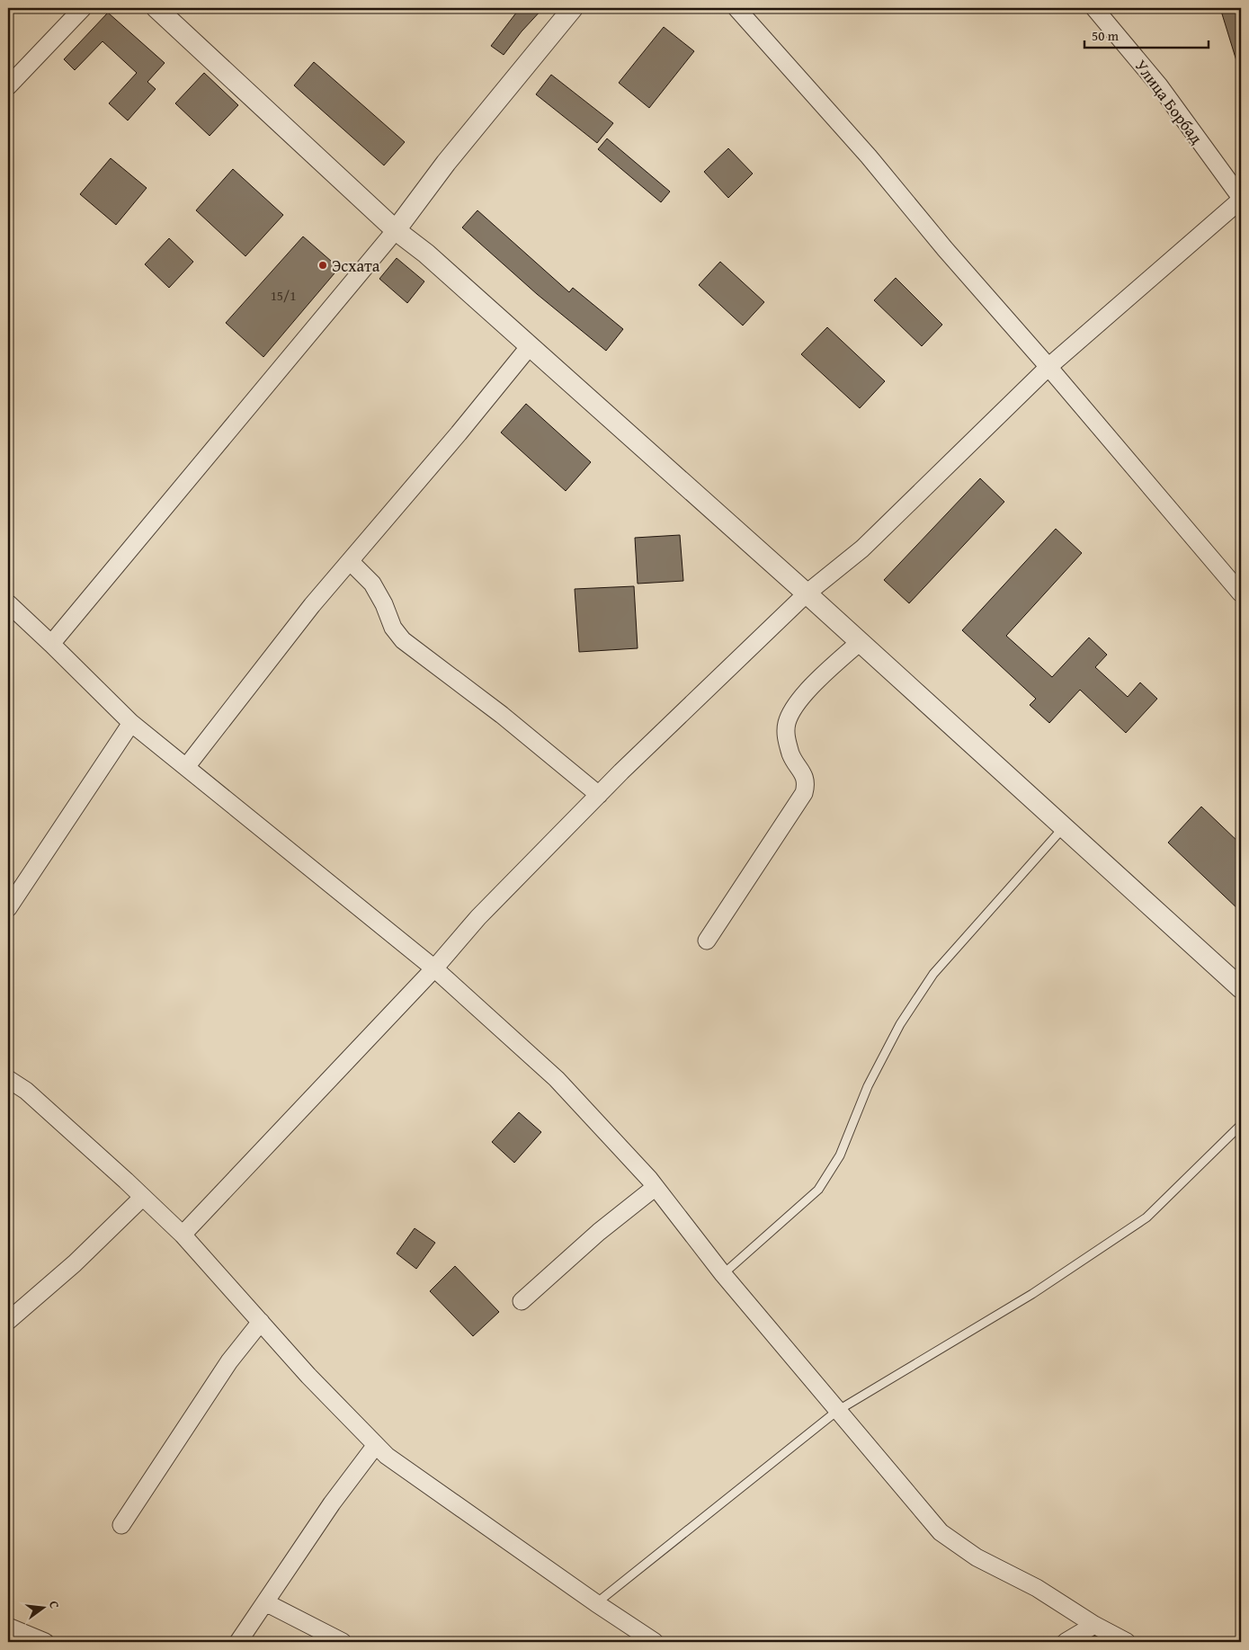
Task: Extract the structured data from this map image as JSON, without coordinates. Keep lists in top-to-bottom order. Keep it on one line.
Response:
{"streets":{"street":["Улица Борбад"]},"places":["Эсхата"],"house_numbers":["15/1"],"scale_bar":"50 m","north":"right"}
